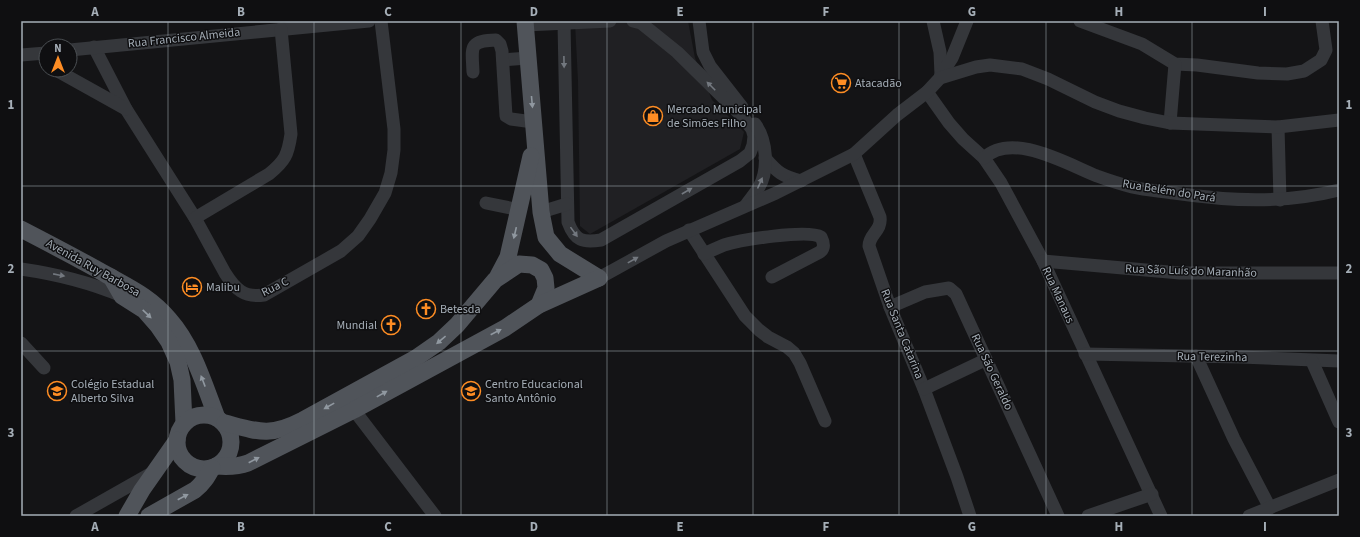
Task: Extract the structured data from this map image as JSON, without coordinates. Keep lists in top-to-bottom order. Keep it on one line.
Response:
{"streets":{"main road":["Avenida Ruy Barbosa"],"street":["Rua Francisco Almeida","Rua Belém do Pará","Rua São Luís do Maranhão","Rua C","Rua Manaus","Rua Santa Catarina","Rua Terezinha","Rua São Geraldo"]},"crossings":[["Rua Francisco Almeida","Rua C"],["Rua Belém do Pará","Rua Manaus"],["Rua São Luís do Maranhão","Rua Manaus"],["Rua Manaus","Rua Terezinha"],["Rua Santa Catarina","Rua São Geraldo"]],"places":{"supermarket":["Atacadão"],"shop":["Mercado Municipal de Simões Filho"],"hotel":["Malibu"],"church":["Betesda","Mundial"],"school or university":["Colégio Estadual Alberto Silva","Centro Educacional Santo Antônio"]},"north":"top","grid":{"columns":["A","B","C","D","E","F","G","H","I"],"rows":["1","2","3"]}}
